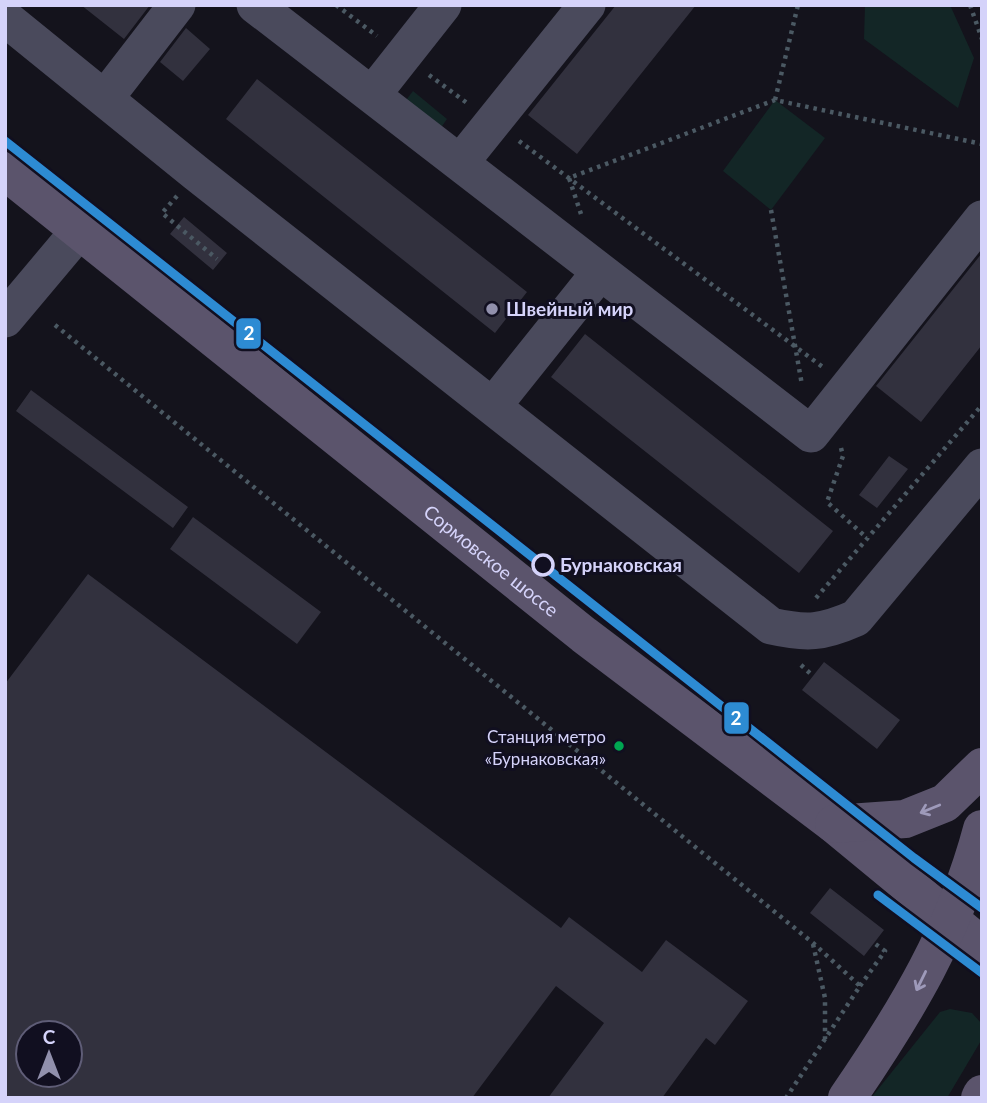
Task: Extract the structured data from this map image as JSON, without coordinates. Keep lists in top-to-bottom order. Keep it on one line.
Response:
{"streets":{"main road":["Сормовское шоссе"]},"places":["Швейный мир","Бурнаковская","Станция метро «Бурнаковская»"],"lines":["transit line 2"],"north":"top"}
